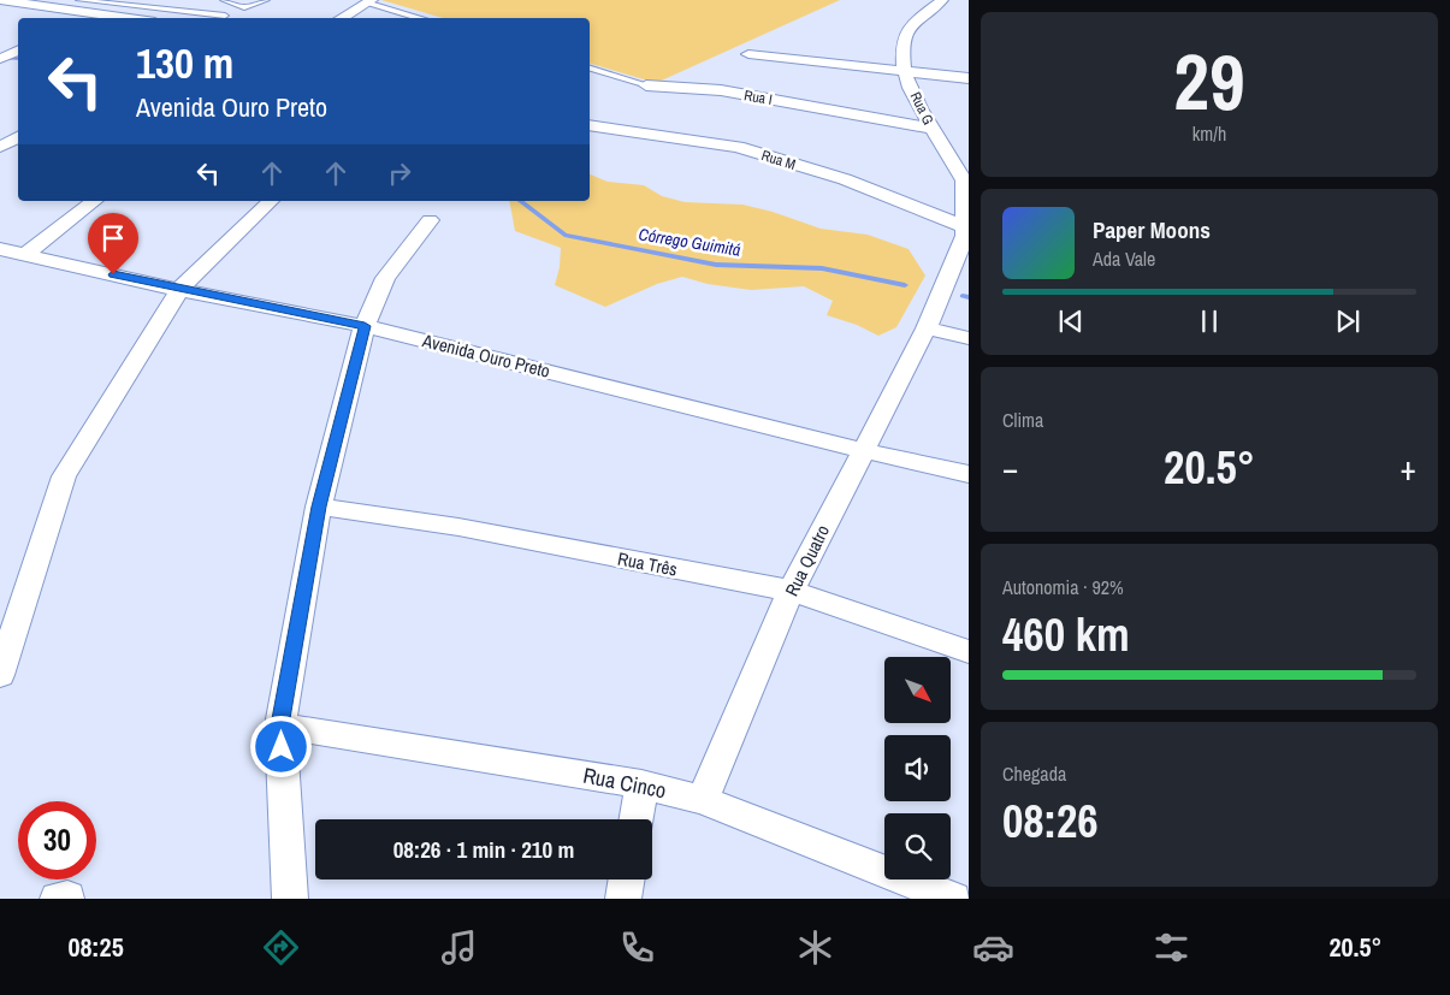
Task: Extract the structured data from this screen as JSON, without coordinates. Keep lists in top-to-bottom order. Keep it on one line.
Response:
{"streets":{"street":["Rua I","Rua G","Rua M","Avenida Ouro Preto","Rua Quatro","Rua Três","Rua Cinco"]},"crossings":[["Rua I","Rua G"],["Rua G","Rua M"],["Rua G","Rua Quatro"],["Rua M","Rua Quatro"],["Avenida Ouro Preto","Rua Quatro"],["Rua Quatro","Rua Três"],["Rua Quatro","Rua Cinco"]],"water":["Córrego Guimitá"],"north":"bottom right","page":{"tile":[["29","km/h"],"Clima",["Autonomia · 92%","460 km"],["Chegada","08:26"]],"turn":["130 m","Avenida Ouro Preto"],"song":["Paper Moons","Ada Vale"],"heat":["−","20.5°","+"],"limit":"30","trip":"08:26 · 1 min · 210 m","tabs":["08:25","20.5°"]}}
